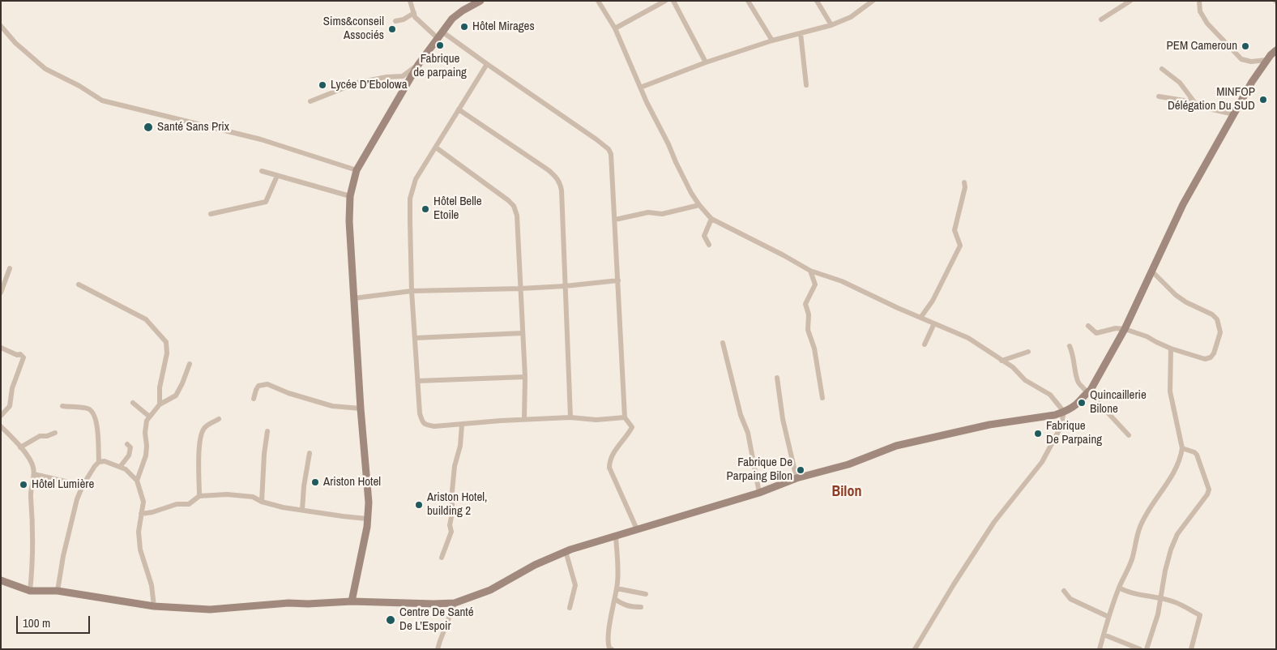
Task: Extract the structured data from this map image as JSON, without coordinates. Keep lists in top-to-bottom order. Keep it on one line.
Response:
{"districts":["Bilon"],"places":["Hôtel Mirages","Sims&conseil Associés","Fabrique de parpaing","PEM Cameroun","Lycée D’Ebolowa","MINFOP Délégation Du SUD","Santé Sans Prix","Hôtel Belle Etoile","Quincaillerie Bilone","Fabrique De Parpaing","Fabrique De Parpaing Bilon","Ariston Hotel","Hôtel Lumière","Ariston Hotel, building 2","Centre De Santé De L’Espoir"],"scale_bar":"100 m"}
